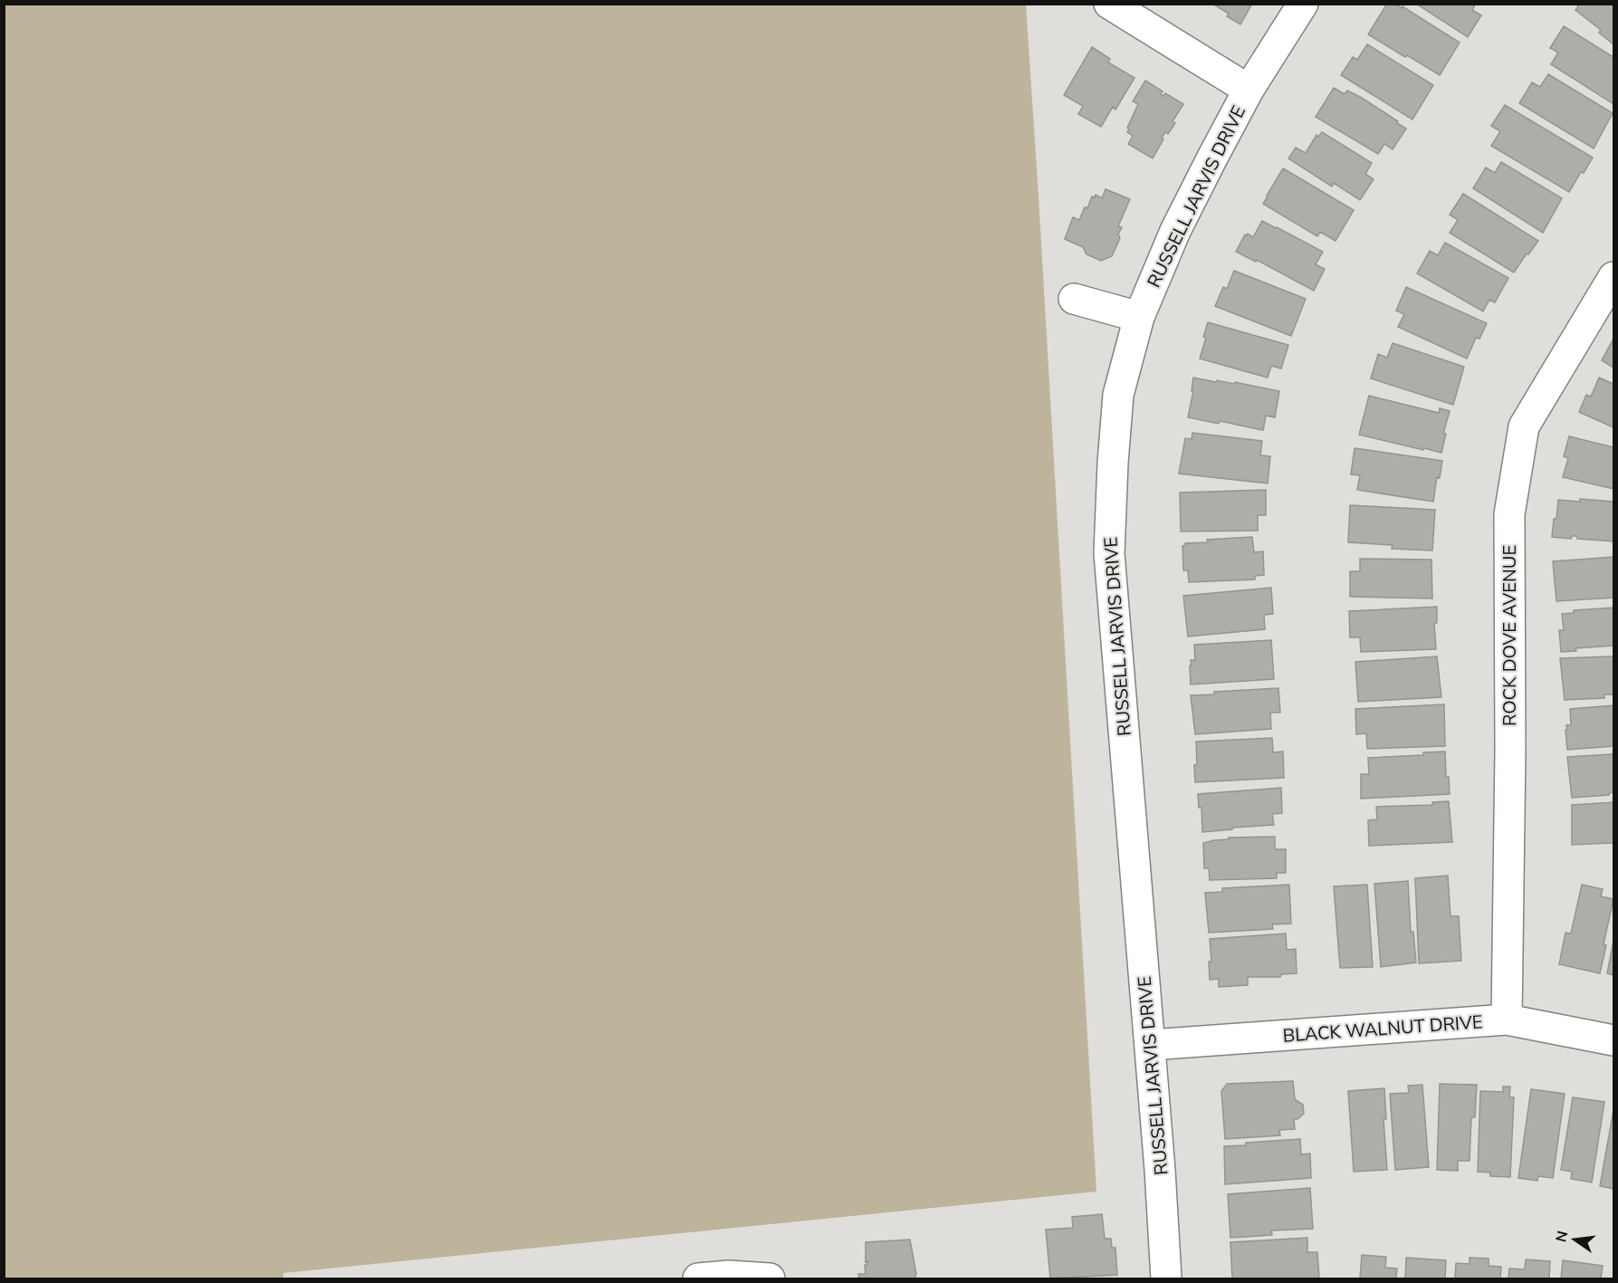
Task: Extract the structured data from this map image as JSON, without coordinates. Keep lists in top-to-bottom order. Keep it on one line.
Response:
{"streets":{"street":["RUSSELL JARVIS DRIVE","ROCK DOVE AVENUE","BLACK WALNUT DRIVE"]},"crossings":[["RUSSELL JARVIS DRIVE","BLACK WALNUT DRIVE"],["ROCK DOVE AVENUE","BLACK WALNUT DRIVE"]],"north":"left"}
